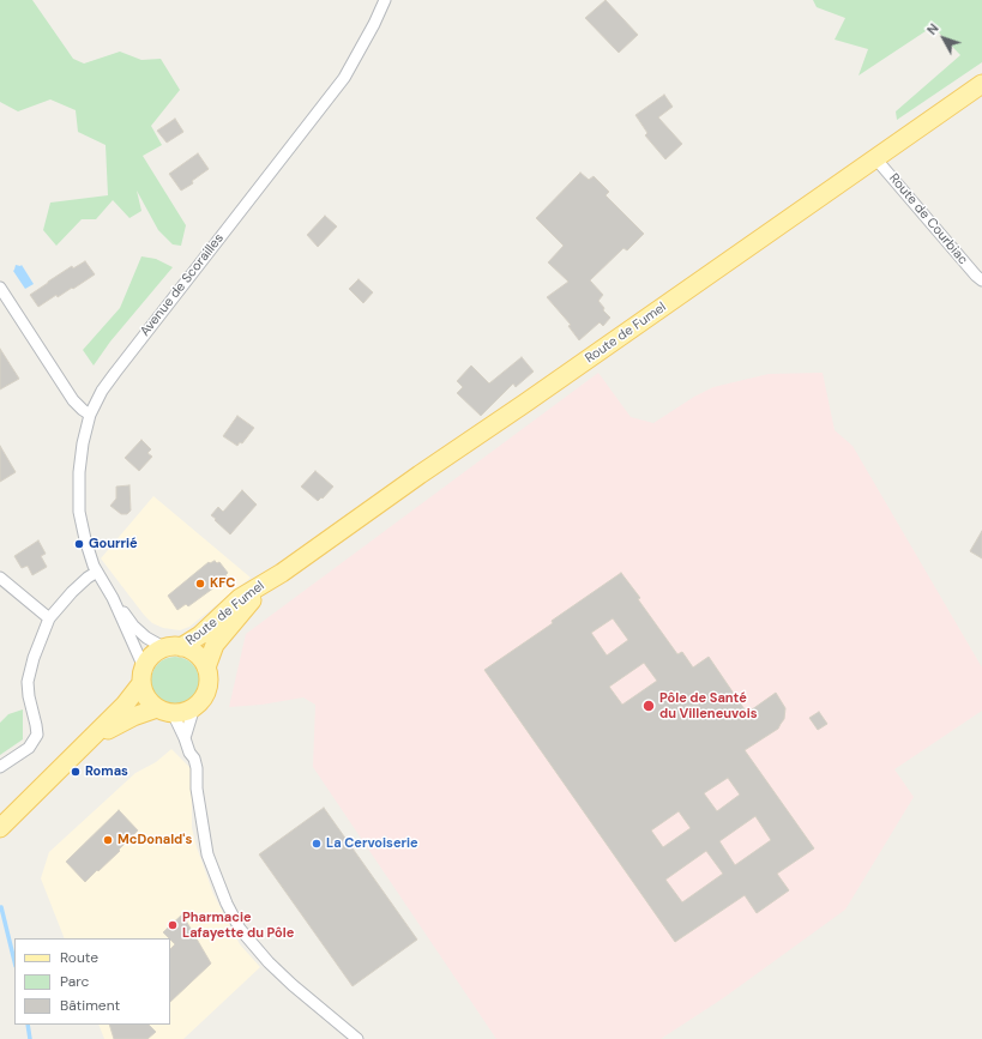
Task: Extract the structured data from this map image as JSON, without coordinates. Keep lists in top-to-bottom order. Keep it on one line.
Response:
{"streets":{"main road":["Route de Fumel"],"street":["Route de Courbiac","Avenue de Scorailles"]},"crossings":[["Route de Courbiac","Route de Fumel"],["Avenue de Scorailles","Route de Fumel"]],"places":["Gourrié","KFC","Pôle de Santé du Villeneuvois","Romas","McDonald's","La Cervoiserie","Pharmacie Lafayette du Pôle"],"legend":["Route","Parc","Bâtiment"],"north":"top left"}
